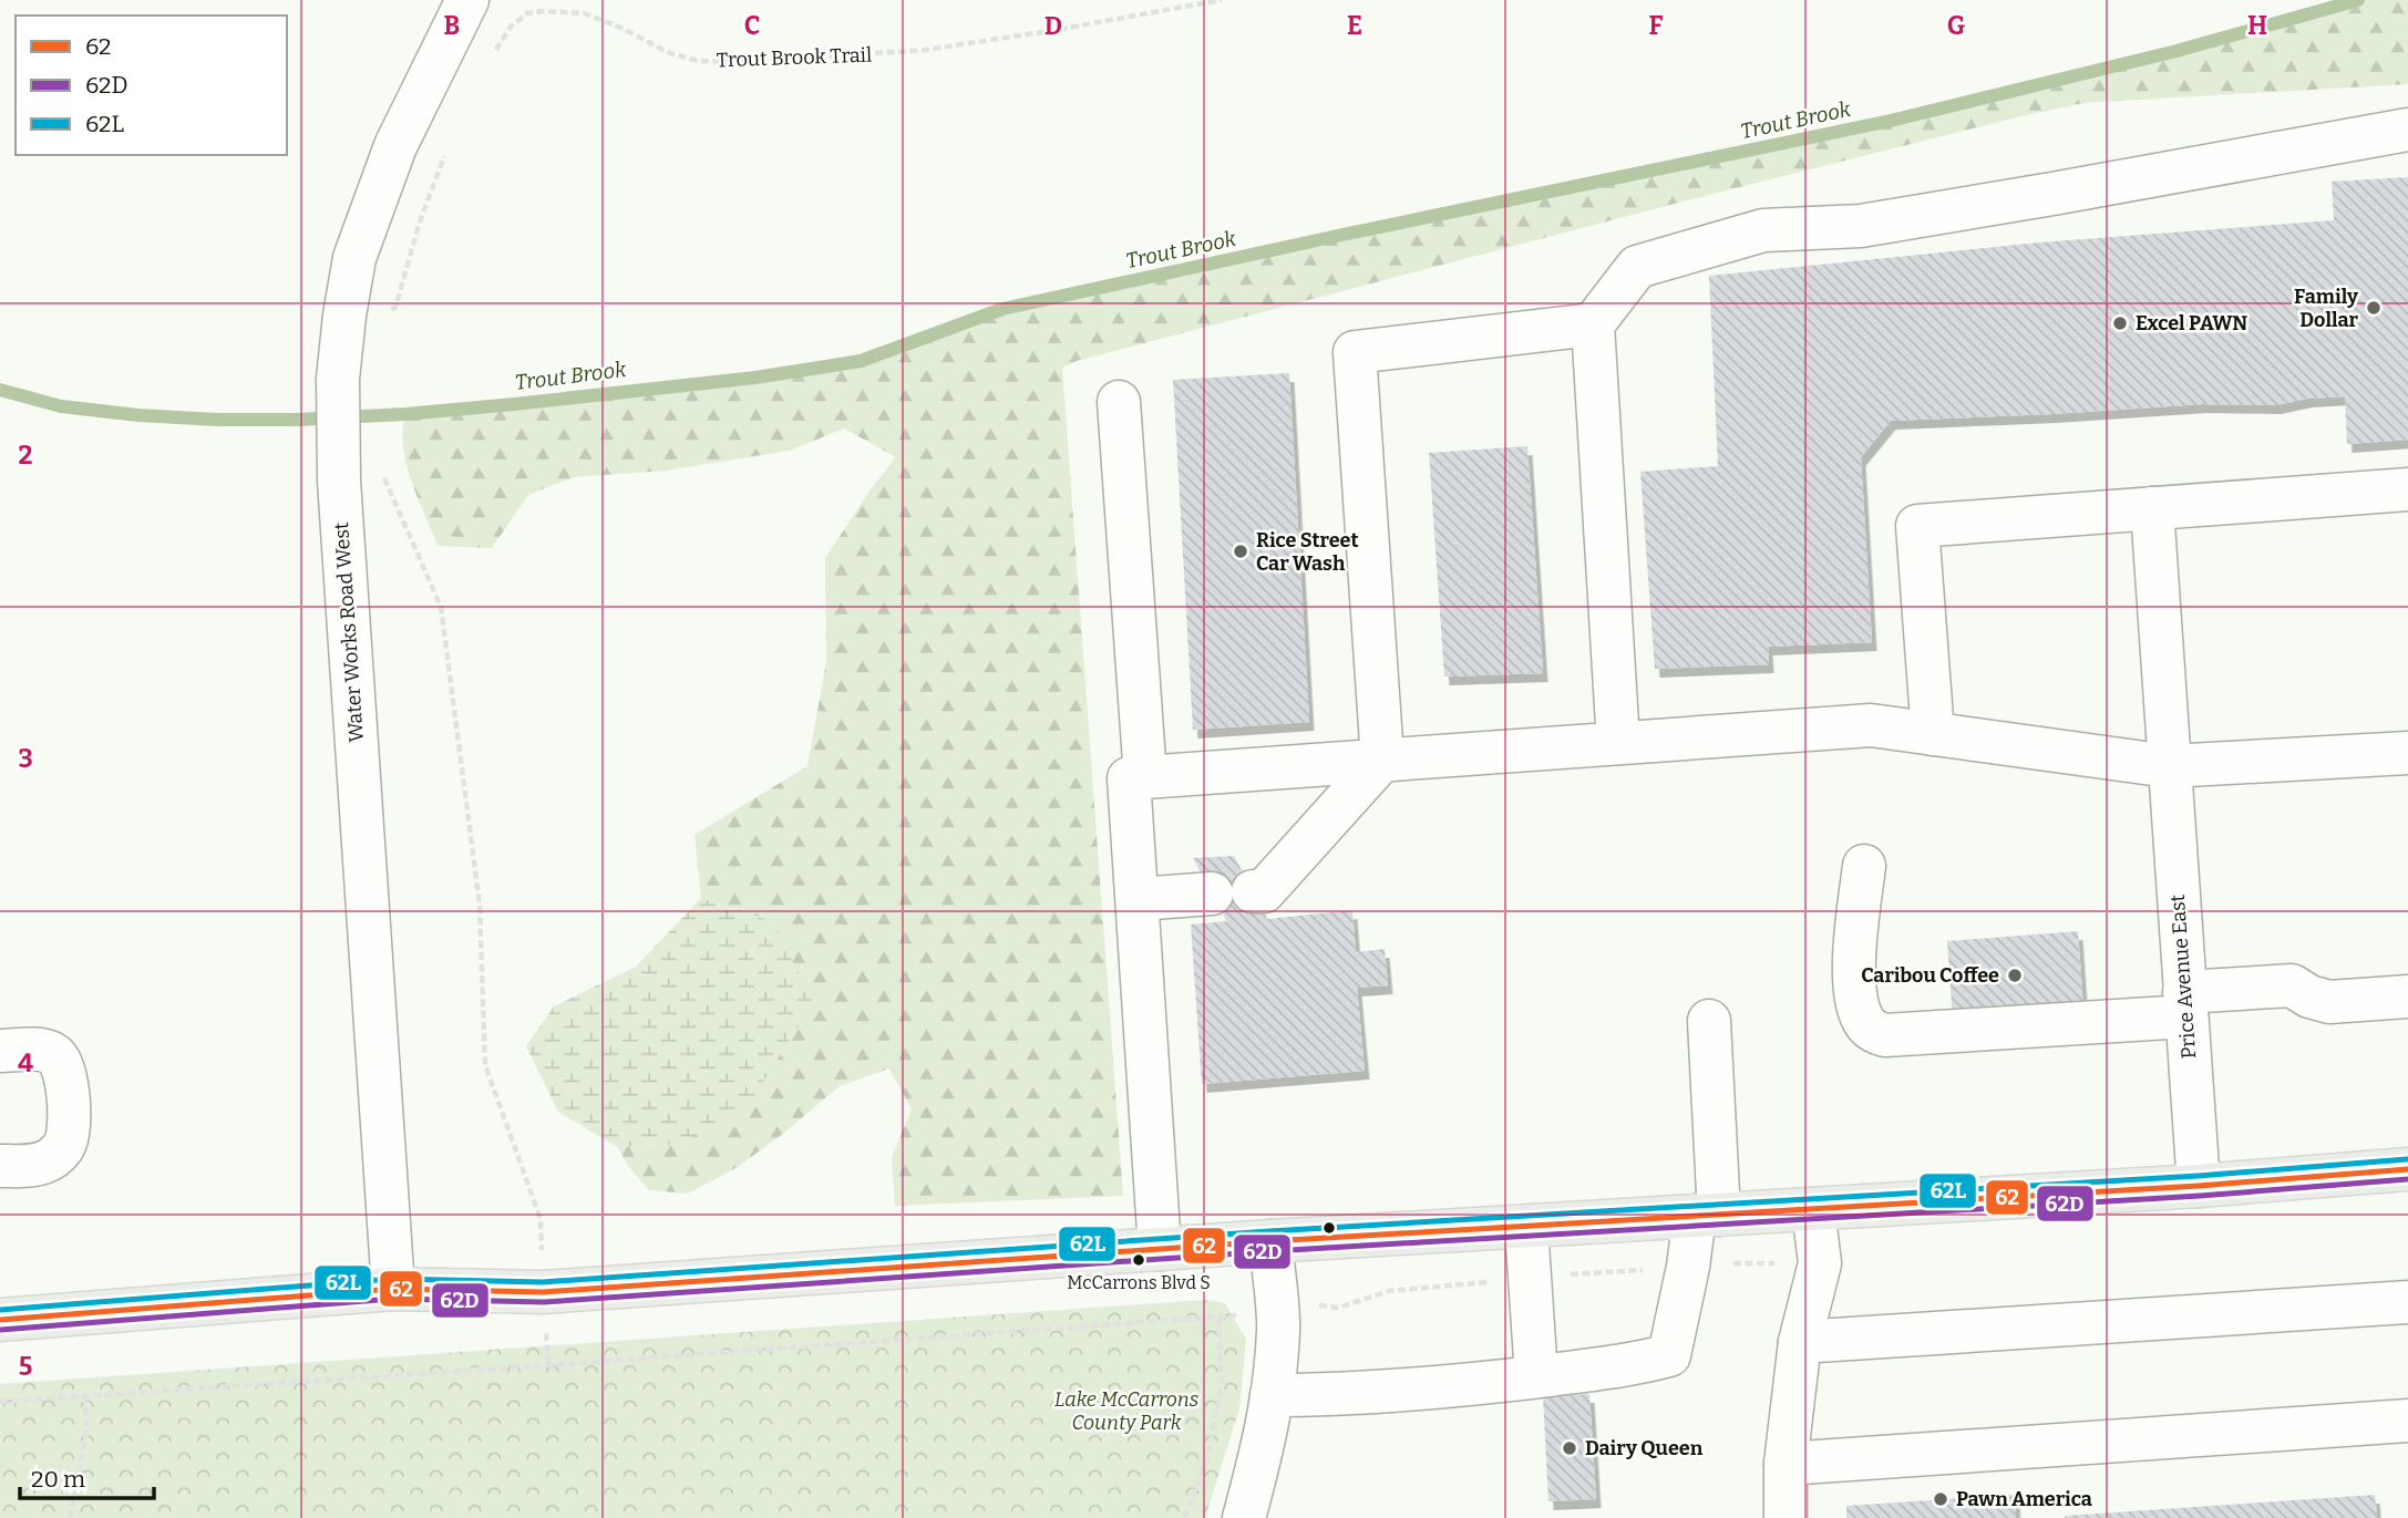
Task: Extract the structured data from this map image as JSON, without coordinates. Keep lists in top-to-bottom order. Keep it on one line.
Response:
{"streets":{"street":["Water Works Road West","Price Avenue East"],"path":["Trout Brook Trail"]},"water":["Trout Brook"],"parks":["Lake McCarrons County Park"],"places":["Family Dollar","Excel PAWN","Rice Street Car Wash","Caribou Coffee","McCarrons Blvd S","Dairy Queen","Pawn America"],"lines":["transit line 62L","transit line 62","transit line 62D"],"legend":["62","62D","62L"],"scale_bar":"20 m","grid":{"columns":["B","C","D","E","F","G","H"],"rows":["2","3","4","5"]}}
